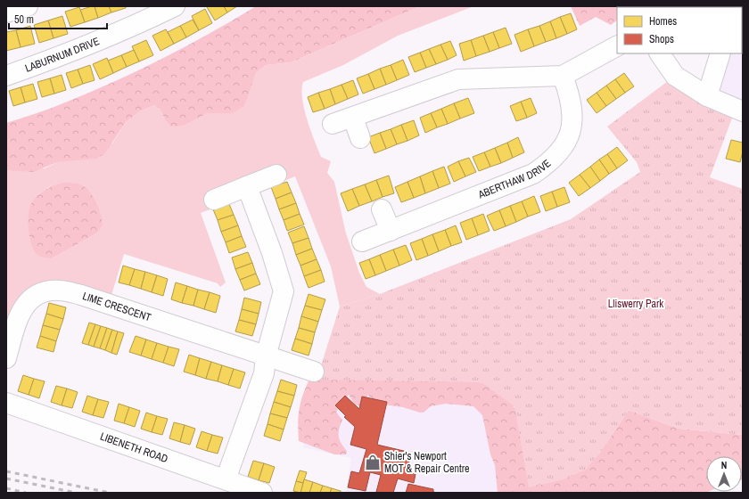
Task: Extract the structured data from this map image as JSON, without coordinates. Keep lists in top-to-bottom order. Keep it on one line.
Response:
{"streets":{"street":["LABURNUM DRIVE","ABERTHAW DRIVE","LIME CRESCENT","LIBENETH ROAD"]},"parks":["Lliswerry Park"],"places":{"shop":["Shier's Newport MOT & Repair Centre"]},"legend":["Homes","Shops"],"scale_bar":"50 m","north":"top"}
